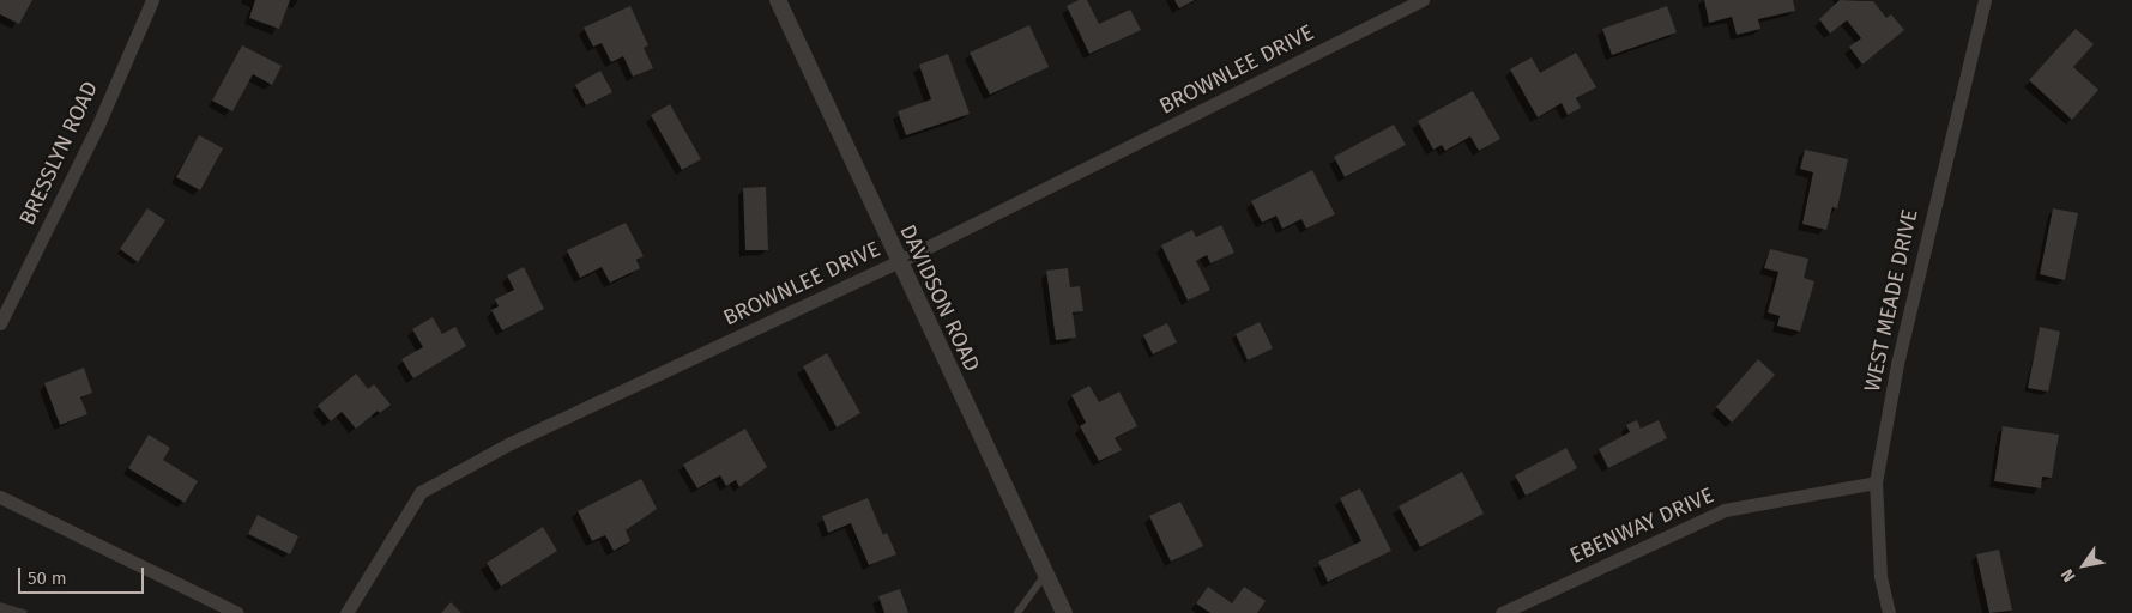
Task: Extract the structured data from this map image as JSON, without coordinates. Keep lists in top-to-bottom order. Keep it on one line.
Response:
{"streets":{"street":["BROWNLEE DRIVE","BRESSLYN ROAD","DAVIDSON ROAD","WEST MEADE DRIVE","EBENWAY DRIVE"]},"crossings":[["BROWNLEE DRIVE","DAVIDSON ROAD"],["WEST MEADE DRIVE","EBENWAY DRIVE"]],"scale_bar":"50 m","north":"bottom left"}
